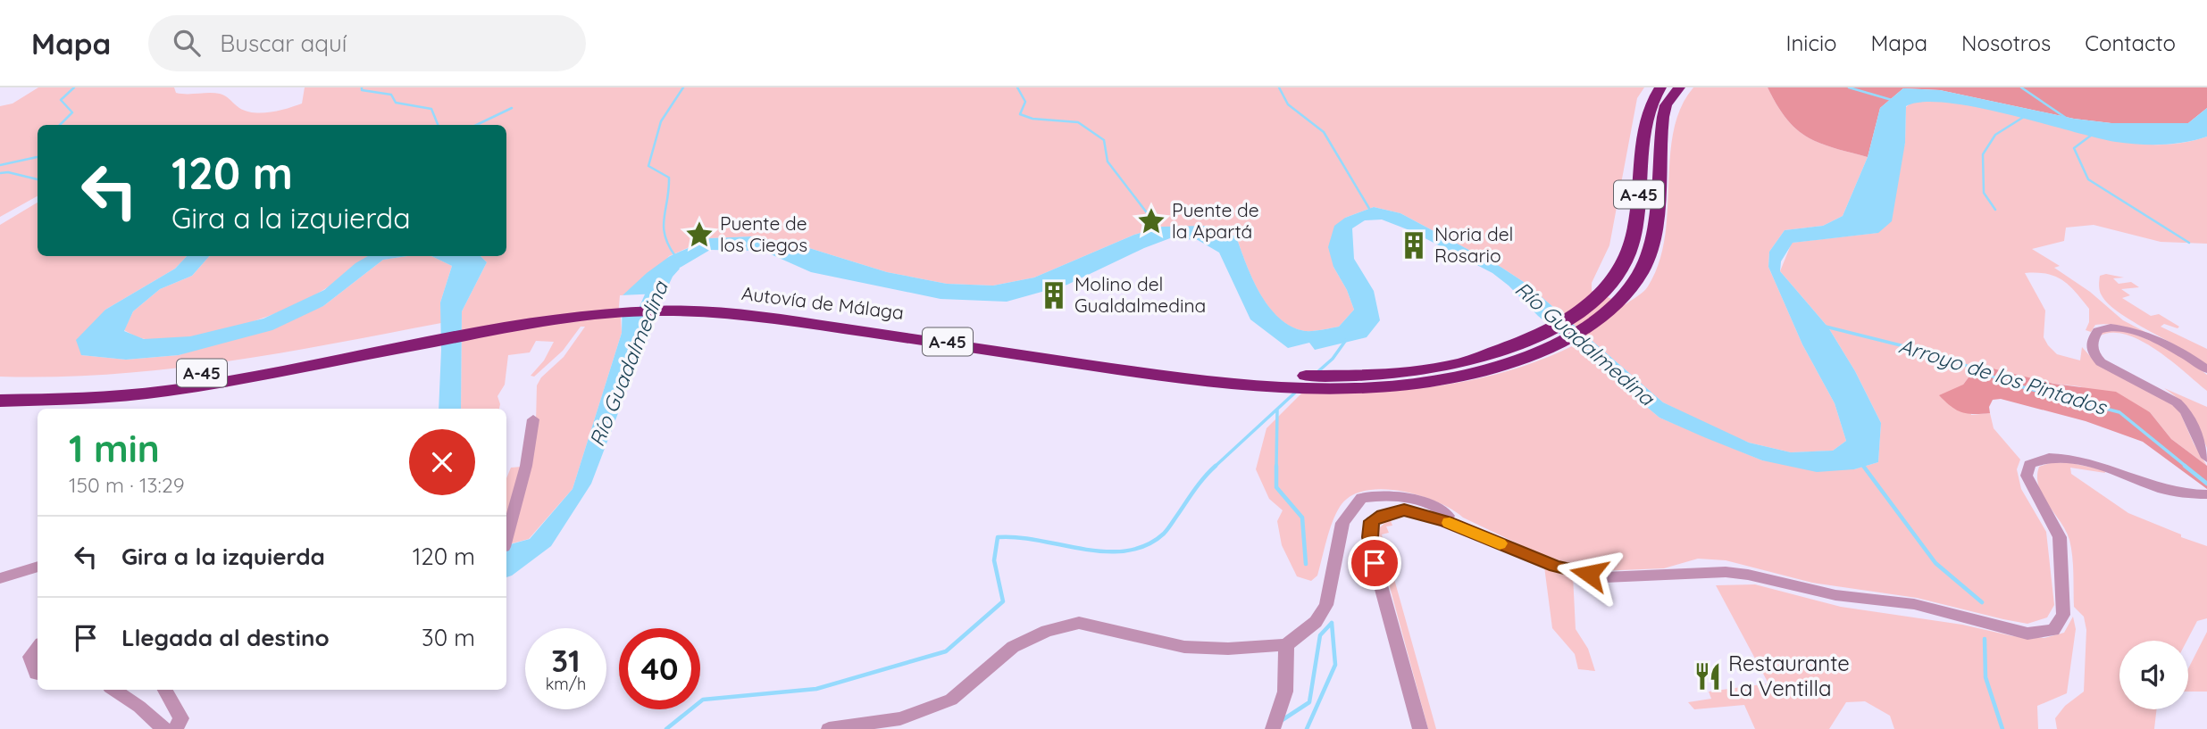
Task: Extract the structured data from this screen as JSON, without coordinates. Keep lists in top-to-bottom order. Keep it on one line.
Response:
{"streets":{"highway":["A-45","Autovía de Málaga"]},"water":["Río Guadalmedina","Arroyo de los Pintados"],"places":{"place":["Puente de la Apartá","Puente de los Ciegos"],"building":["Noria del Rosario","Molino del Gualdalmedina"],"restaurant":["Restaurante La Ventilla"]},"page":{"header":"Mapa","search":"Buscar aquí","nav":["Inicio","Mapa","Nosotros","Contacto"],"turn":["120 m","Gira a la izquierda"],"heading":["1 min","150 m · 13:29"],"list":[{"name":"Gira a la izquierda","value":"120 m"},{"name":"Llegada al destino","value":"30 m"}],"speed":"31 km/h","limit":"40"}}
